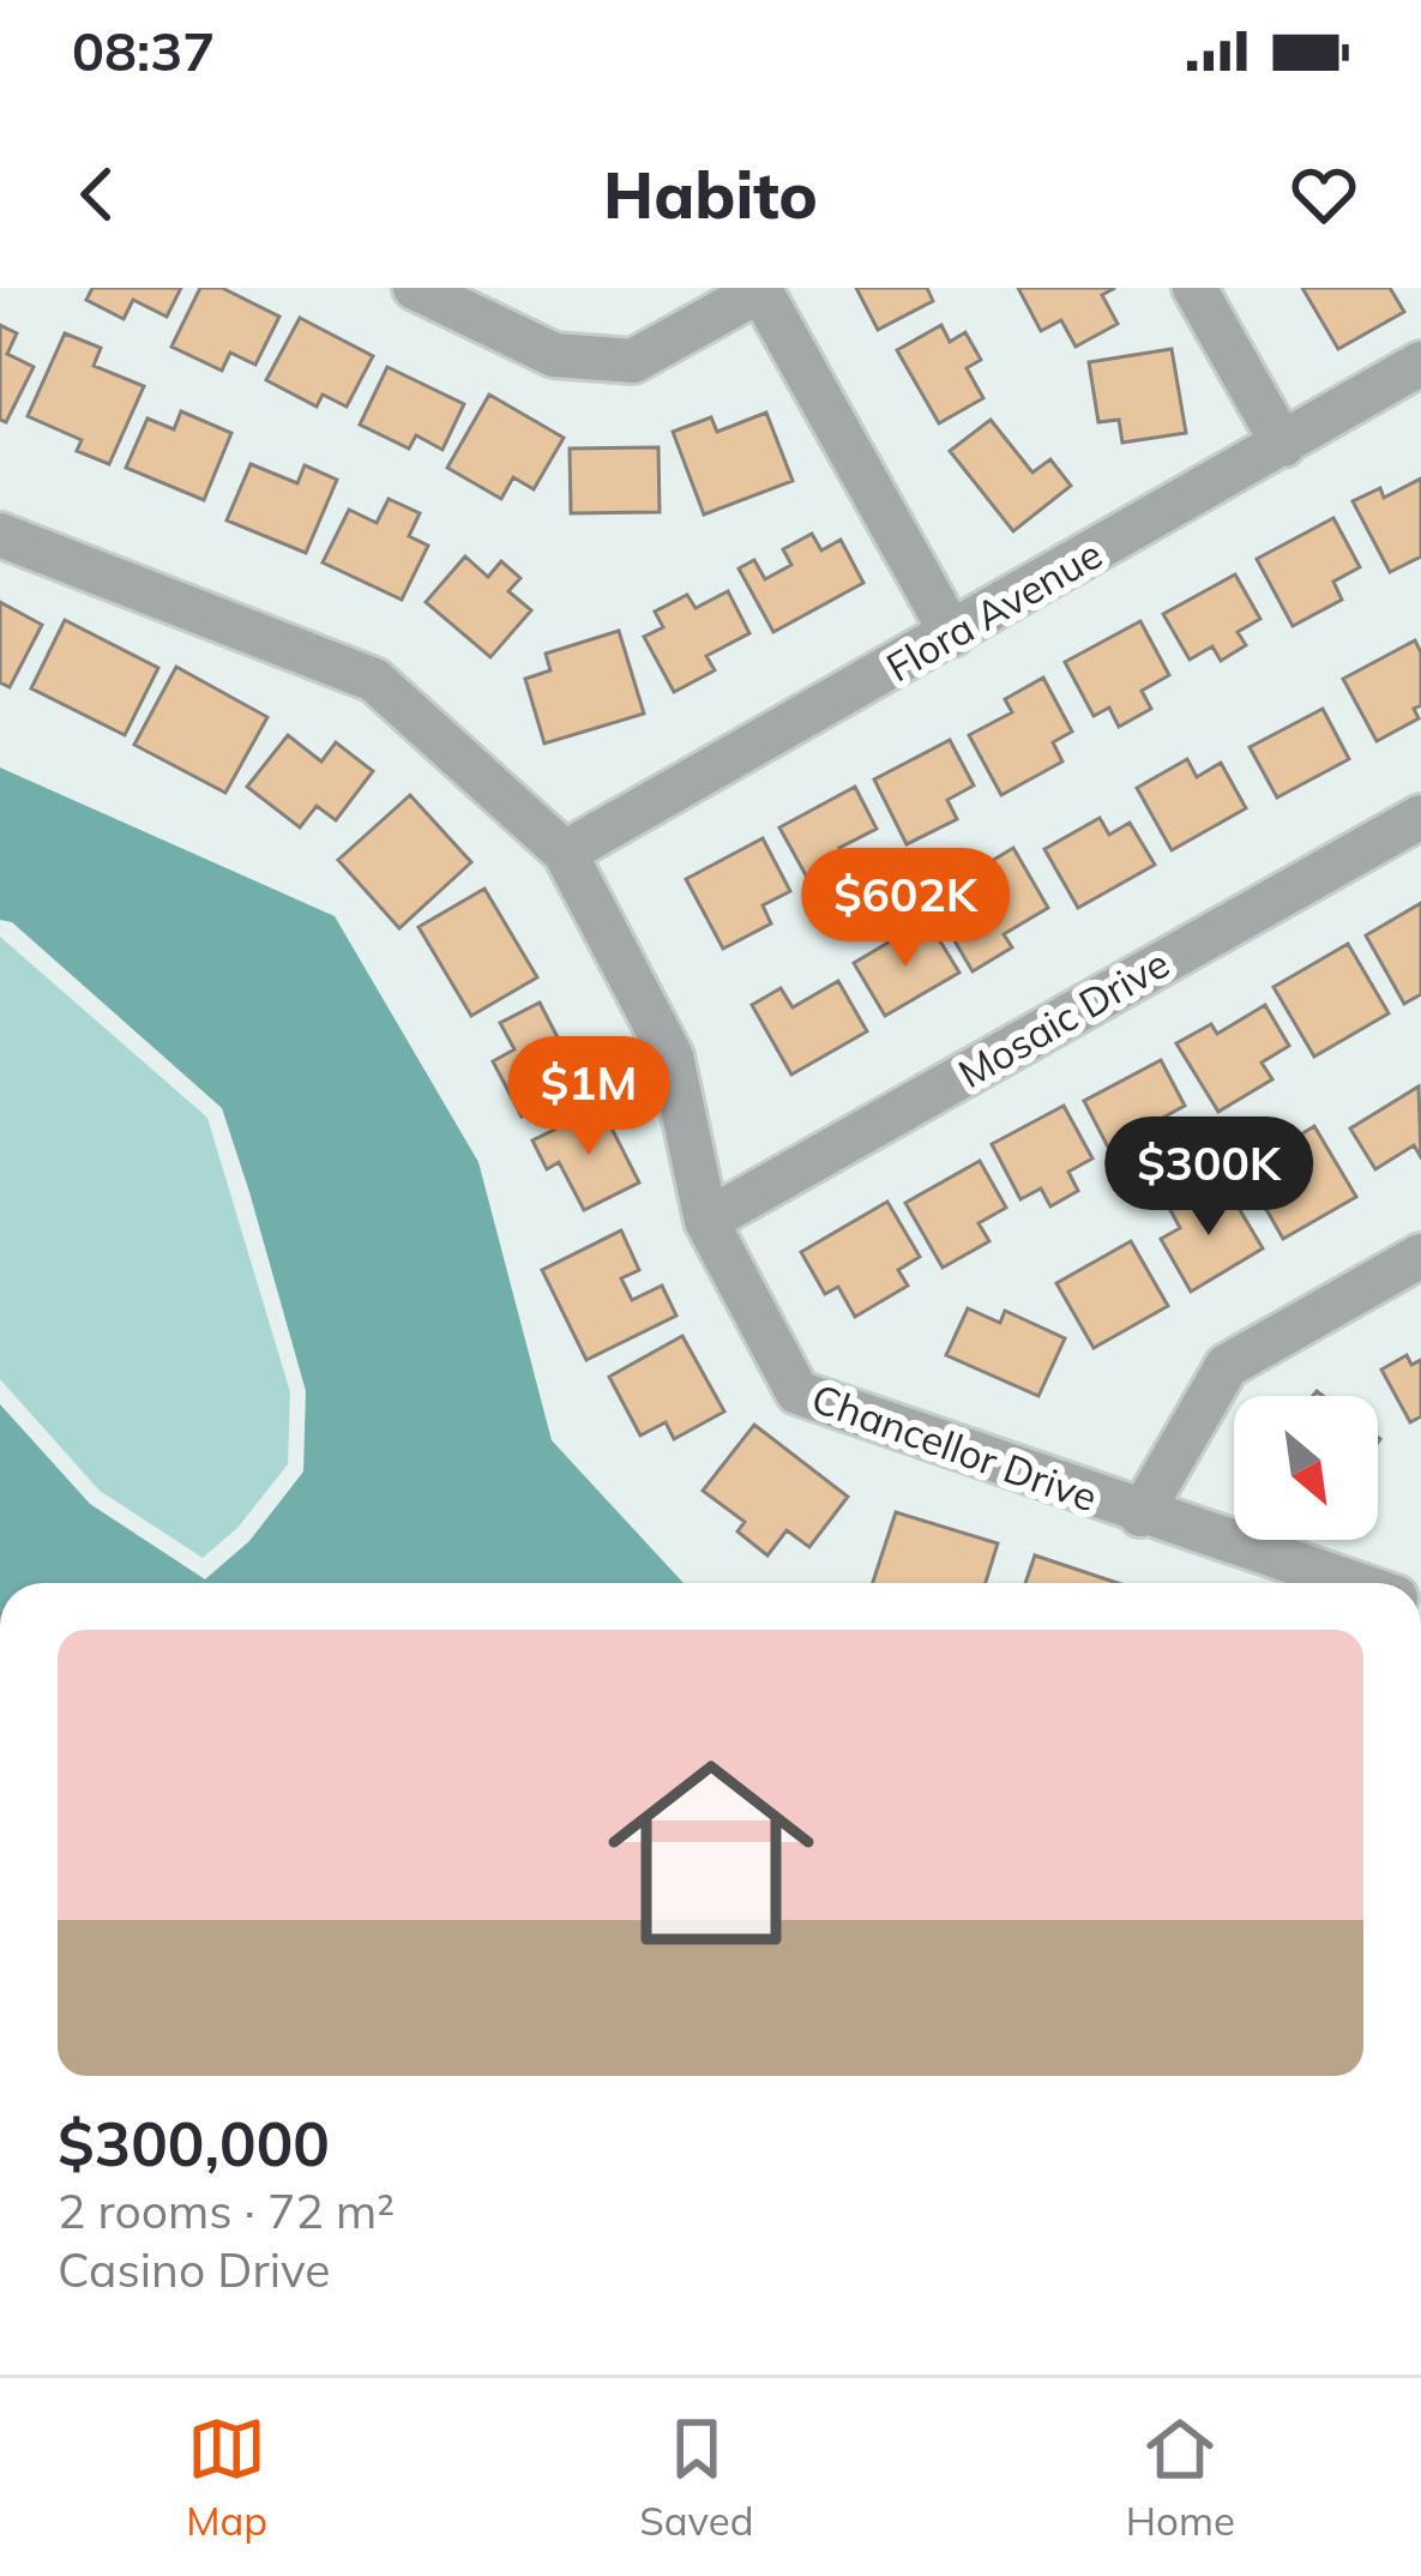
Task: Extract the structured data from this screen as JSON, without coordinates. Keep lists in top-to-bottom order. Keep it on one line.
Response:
{"streets":{"street":["Flora Avenue","Mosaic Drive","Chancellor Drive"]},"crossings":[["Flora Avenue","Chancellor Drive"],["Mosaic Drive","Chancellor Drive"]],"north":"bottom right","page":{"status":"08:37","header":"Habito","price":["$602K","$1M","$300K"],"list":[{"name":"$300,000","note":"2 rooms · 72 m² · Casino Drive"}],"tabs":["Map","Saved","Home"]}}
